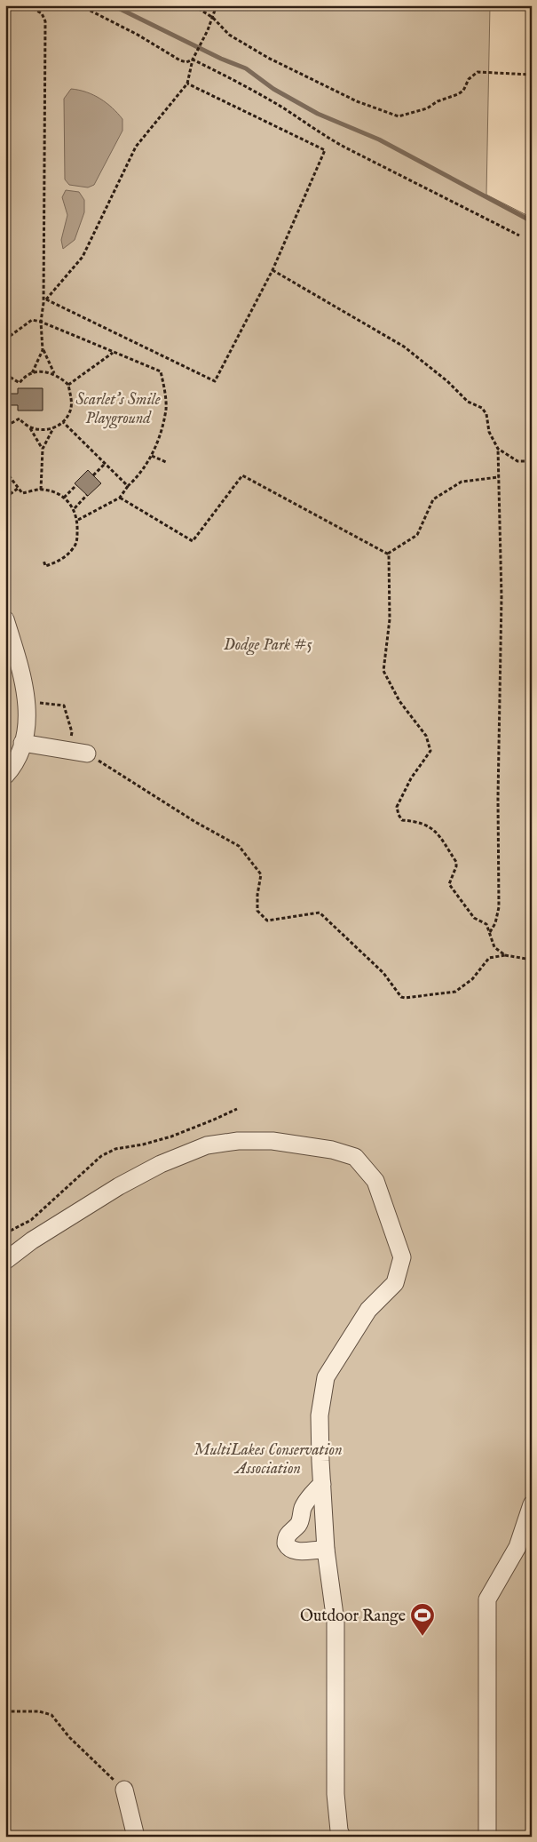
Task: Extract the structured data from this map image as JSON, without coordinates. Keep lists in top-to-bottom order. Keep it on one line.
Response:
{"parks":["Scarlet's Smile Playground","Dodge Park #5","MultiLakes Conservation Association"],"places":{"sports":["Outdoor Range"]}}
